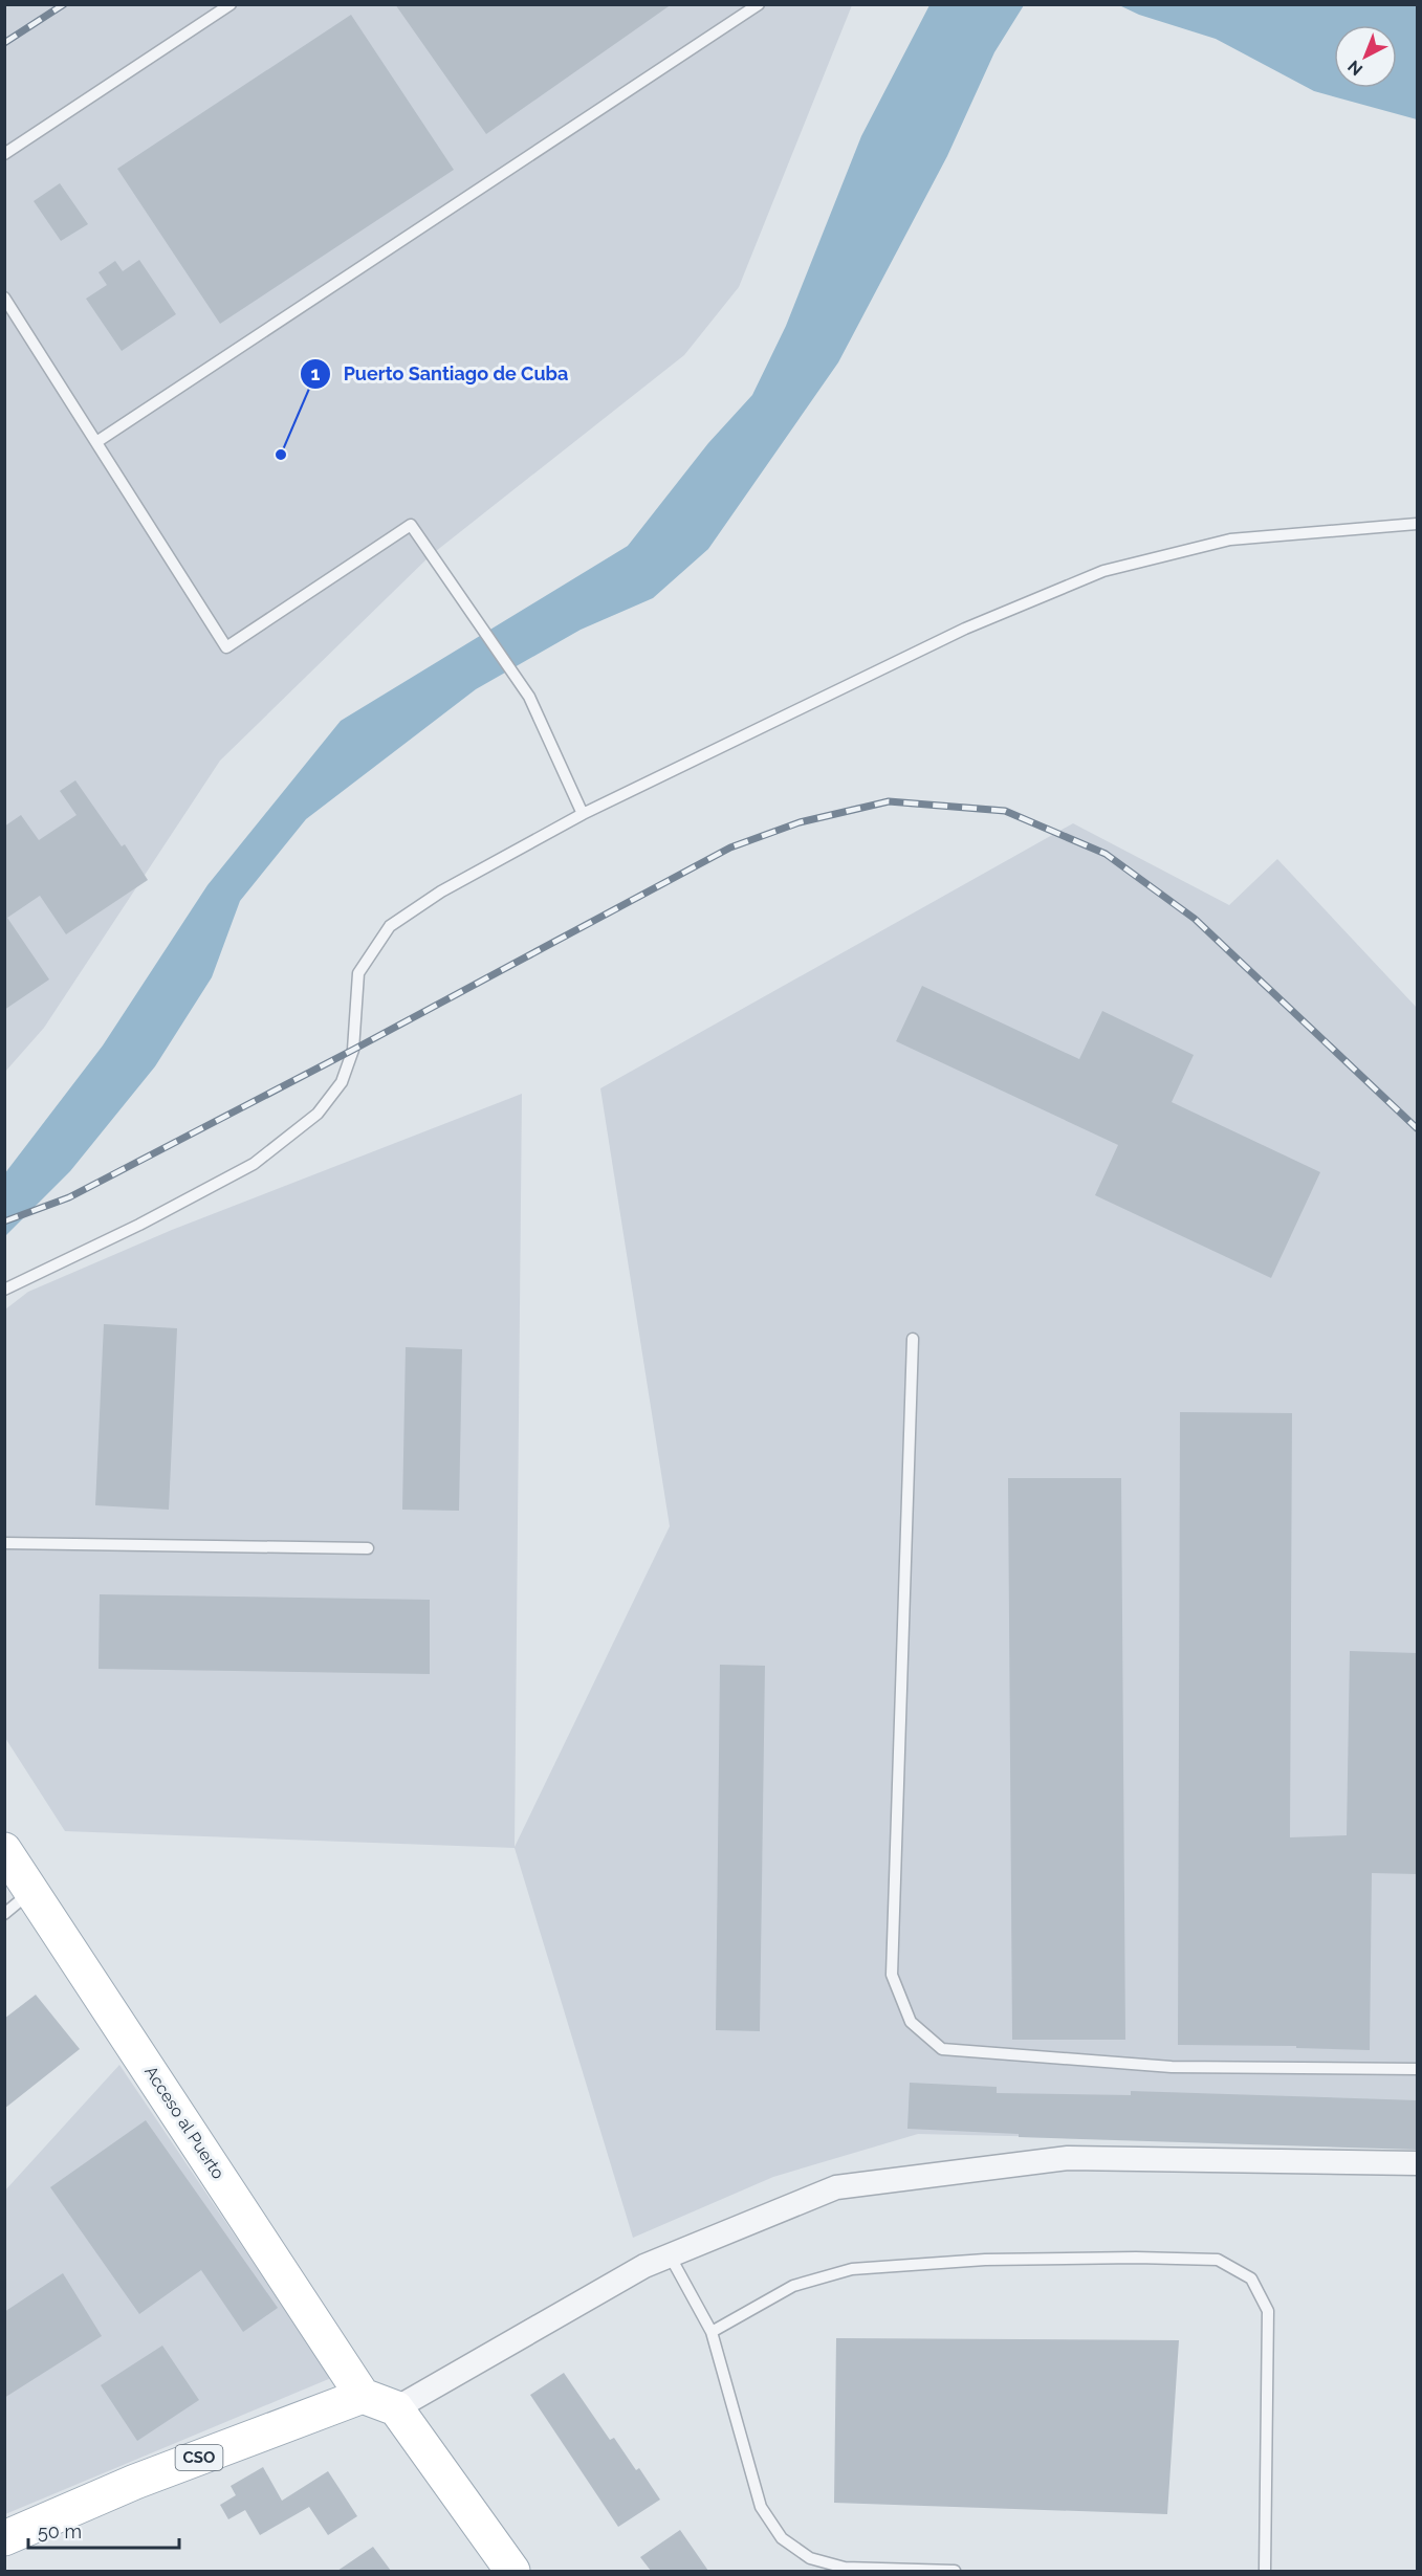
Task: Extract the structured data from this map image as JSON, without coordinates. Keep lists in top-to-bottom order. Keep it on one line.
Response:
{"streets":{"main road":["Acceso al Puerto","CSO"]},"crossings":[["Acceso al Puerto","CSO"]],"places":["Puerto Santiago de Cuba"],"scale_bar":"50 m","north":"bottom left"}
